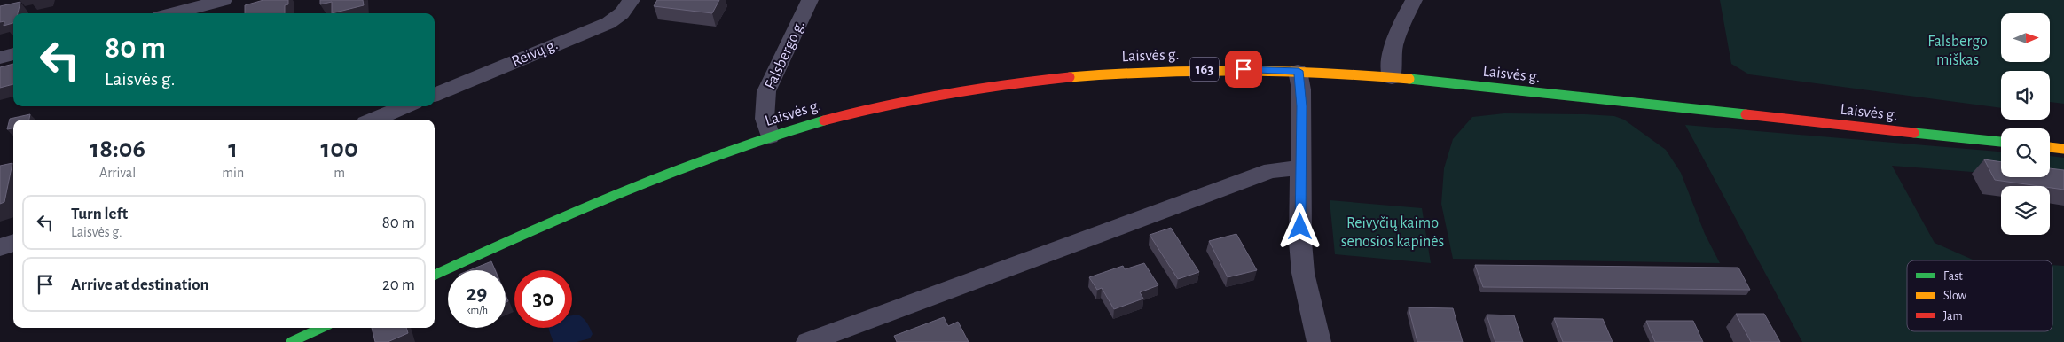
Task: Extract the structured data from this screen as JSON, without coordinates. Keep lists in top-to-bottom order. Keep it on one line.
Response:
{"streets":{"main road":["Laisvės g.","163"],"street":["Reivų g.","Falsbergo g."]},"crossings":[["Falsbergo g.","Laisvės g."]],"parks":["Falsbergo miškas","Reivyčių kaimo senosios kapinės"],"legend":["Fast","Slow","Jam"],"north":"right","page":{"turn":["80 m","Laisvės g."],"eta":["18:06","Arrival","1","min","100","m"],"list":[{"name":"Turn left","note":"Laisvės g.","value":"80 m"},{"name":"Arrive at destination","value":"20 m"}],"speed":"29 km/h","limit":"30"}}
